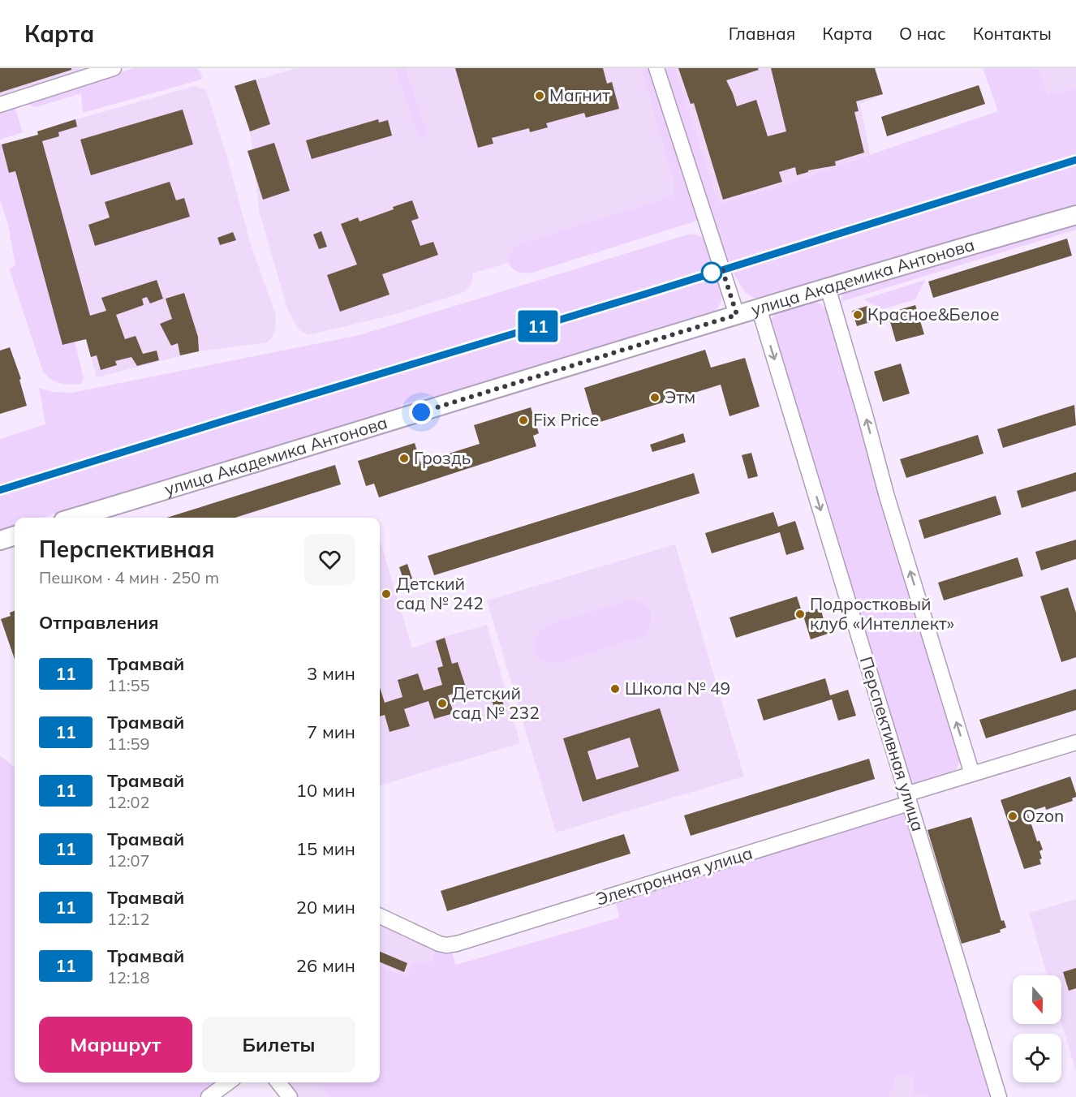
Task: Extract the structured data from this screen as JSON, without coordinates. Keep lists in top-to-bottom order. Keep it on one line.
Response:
{"streets":{"main road":["улица Академика Антонова"],"street":["Перспективная улица","Электронная улица"]},"crossings":[["улица Академика Антонова","Перспективная улица"],["Перспективная улица","Электронная улица"]],"places":["Магнит","Красное&Белое","Этм","Fix Price","Гроздь","Детский сад № 242","Подростковый клуб «Интеллект»","Школа № 49","Детский сад № 232","Ozon"],"lines":["tram line 11"],"north":"bottom","page":{"header":"Карта","nav":["Главная","Карта","О нас","Контакты"],"on_map":"11","heading":[["Перспективная","Пешком · 4 мин · 250 m"],"Отправления"],"list":[{"mark":"11","name":"Трамвай","note":"11:55","value":"3 мин"},{"mark":"11","name":"Трамвай","note":"11:59","value":"7 мин"},{"mark":"11","name":"Трамвай","note":"12:02","value":"10 мин"},{"mark":"11","name":"Трамвай","note":"12:07","value":"15 мин"},{"mark":"11","name":"Трамвай","note":"12:12","value":"20 мин"},{"mark":"11","name":"Трамвай","note":"12:18","value":"26 мин"}],"buttons":["Маршрут","Билеты"]}}
